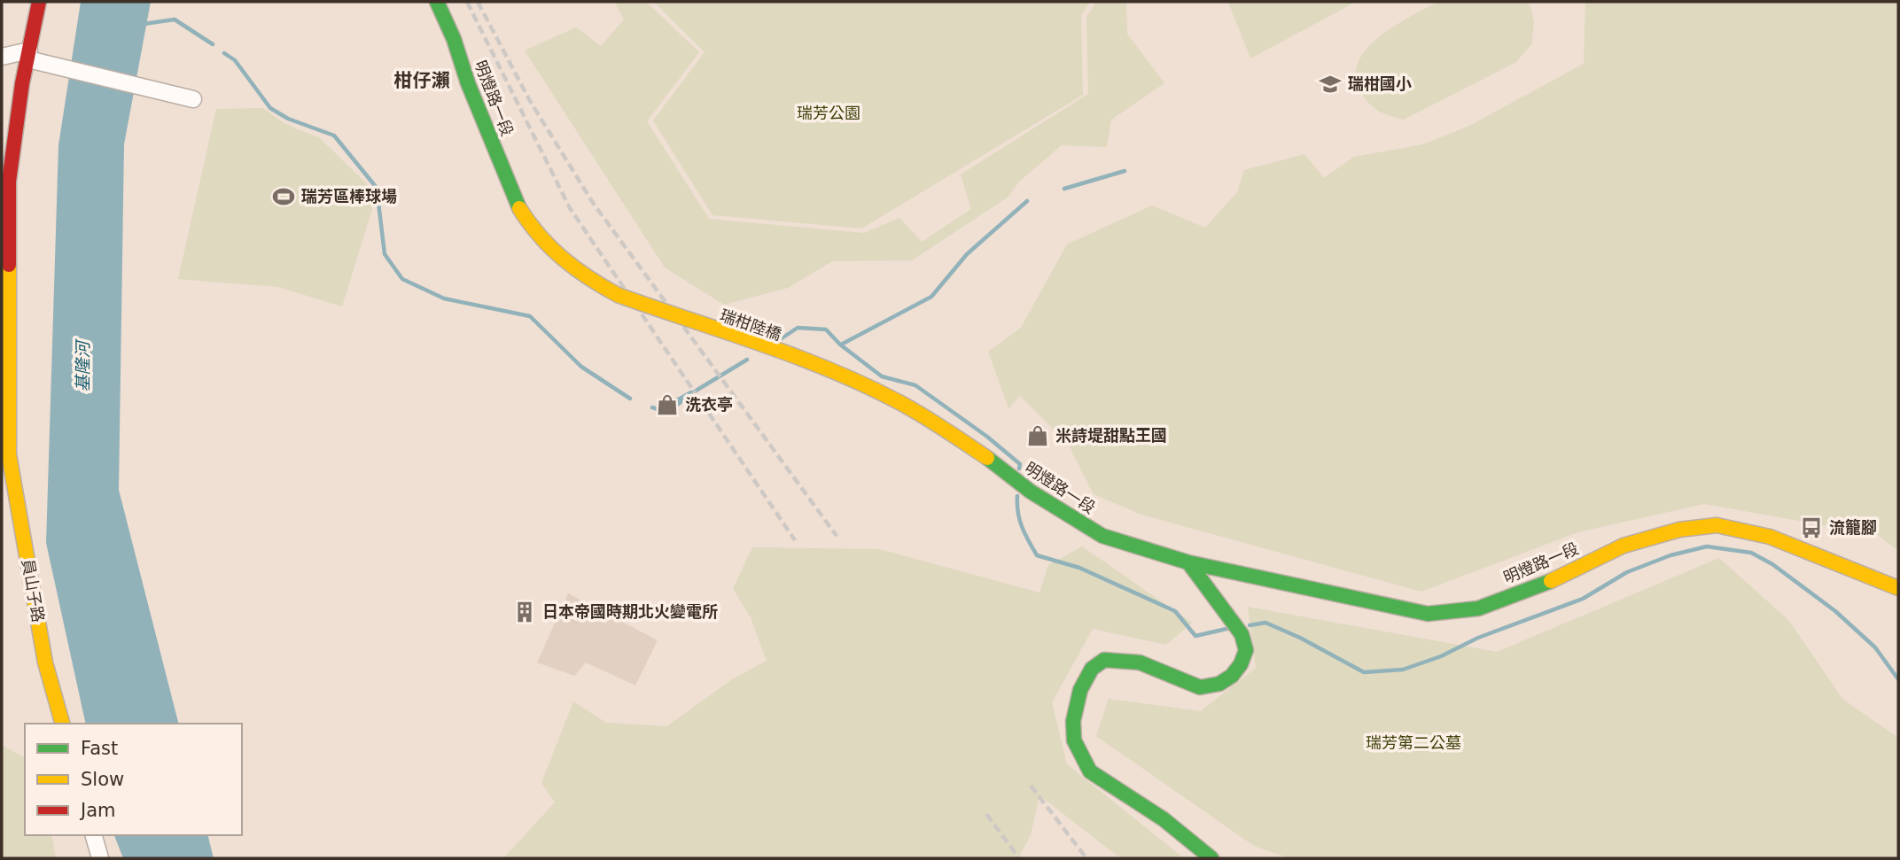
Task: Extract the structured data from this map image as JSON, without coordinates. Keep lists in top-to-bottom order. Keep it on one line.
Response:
{"streets":{"main road":["明燈路一段","瑞柑陸橋","員山子路"]},"crossings":[["明燈路一段","瑞柑陸橋"]],"districts":["柑仔瀨"],"water":["基隆河"],"parks":["瑞芳公園","瑞芳第二公墓"],"places":{"school or university":["瑞柑國小"],"sports":["瑞芳區棒球場"],"shop":["洗衣亭","米詩堤甜點王國"],"bus stop":["流籠腳"],"building":["日本帝國時期北火變電所"]},"legend":["Fast","Slow","Jam"]}
